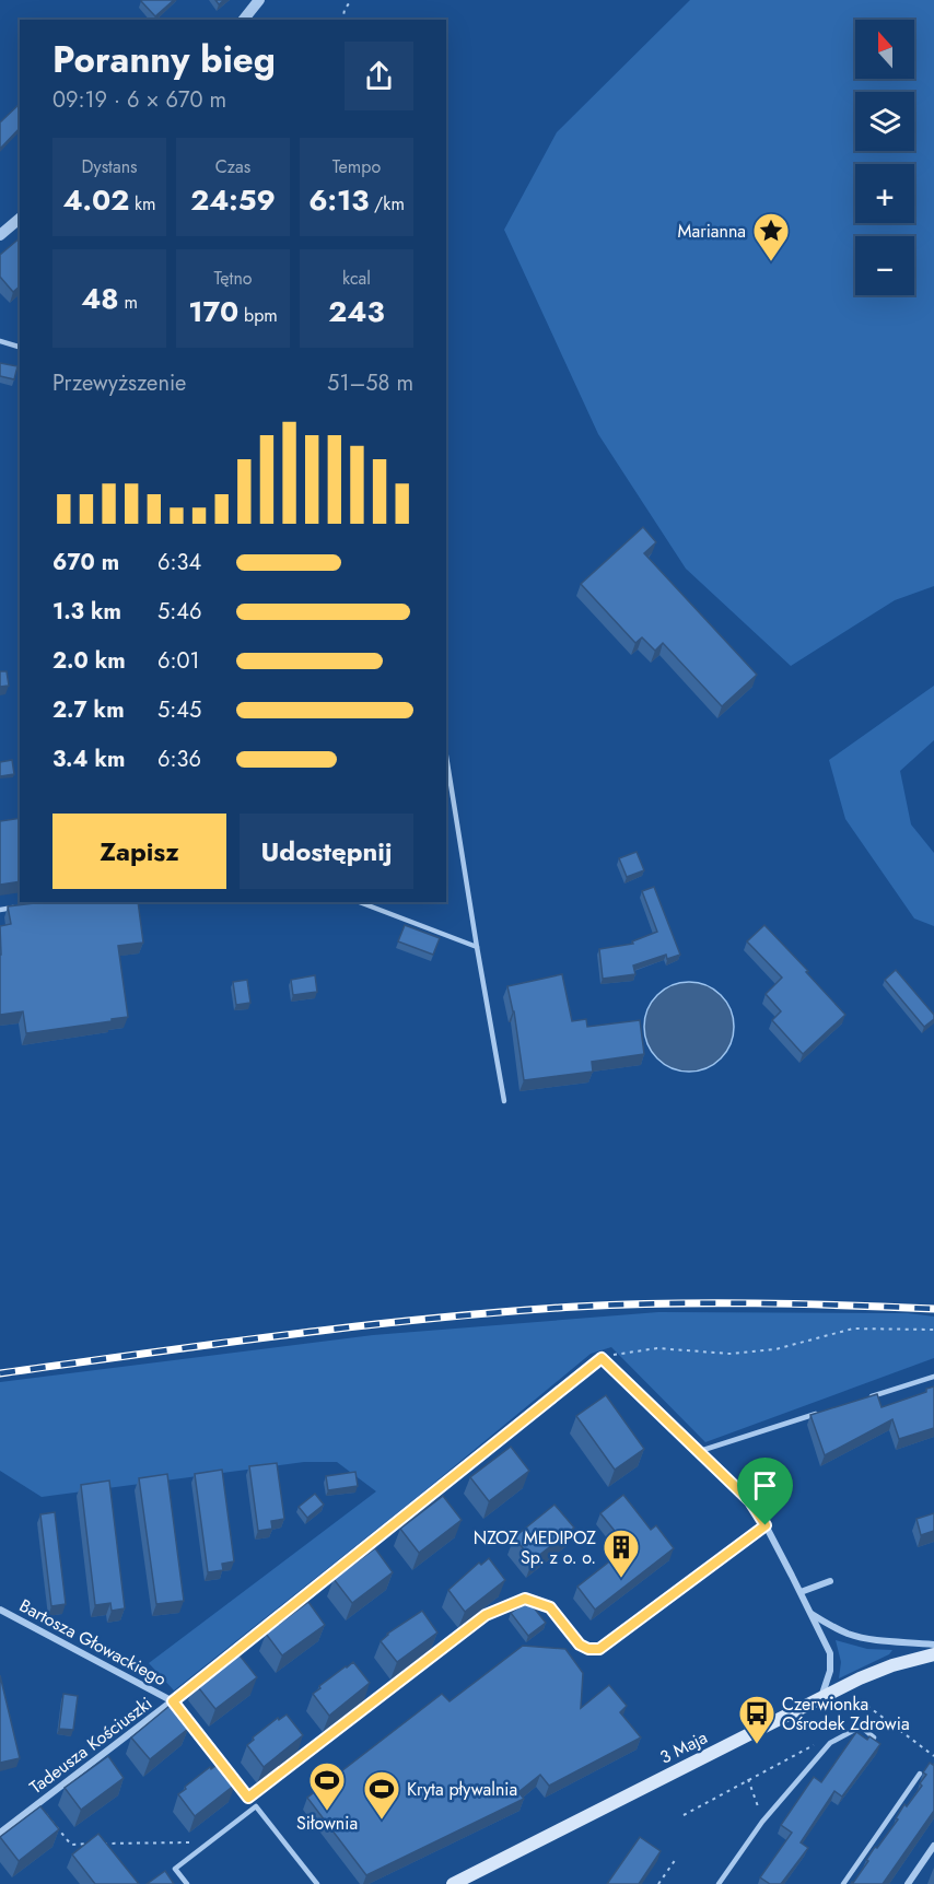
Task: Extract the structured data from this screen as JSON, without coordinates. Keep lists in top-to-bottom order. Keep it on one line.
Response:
{"streets":{"main road":["3 Maja"],"street":["Bartosza Głowackiego","Tadeusza Kościuszki"]},"crossings":[["Bartosza Głowackiego","Tadeusza Kościuszki"]],"places":{"place":["Marianna"],"building":["NZOZ MEDIPOZ Sp. z o. o."],"bus stop":["Czerwionka Ośrodek Zdrowia"],"sports":["Siłownia","Kryta pływalnia"]},"north":"top","page":{"map_buttons":["+","−"],"heading":["Poranny bieg","09:19 · 6 × 670 m"],"stats":[["Dystans","4.02 km"],["Czas","24:59"],["Tempo","6:13 /km"],["48 m"],["Tętno","170 bpm"],["kcal","243"]],"chart":["Przewyższenie","51–58 m"],"list":[{"name":"670 m","note":"6:34"},{"name":"1.3 km","note":"5:46"},{"name":"2.0 km","note":"6:01"},{"name":"2.7 km","note":"5:45"},{"name":"3.4 km","note":"6:36"}],"buttons":["Zapisz","Udostępnij"]}}
